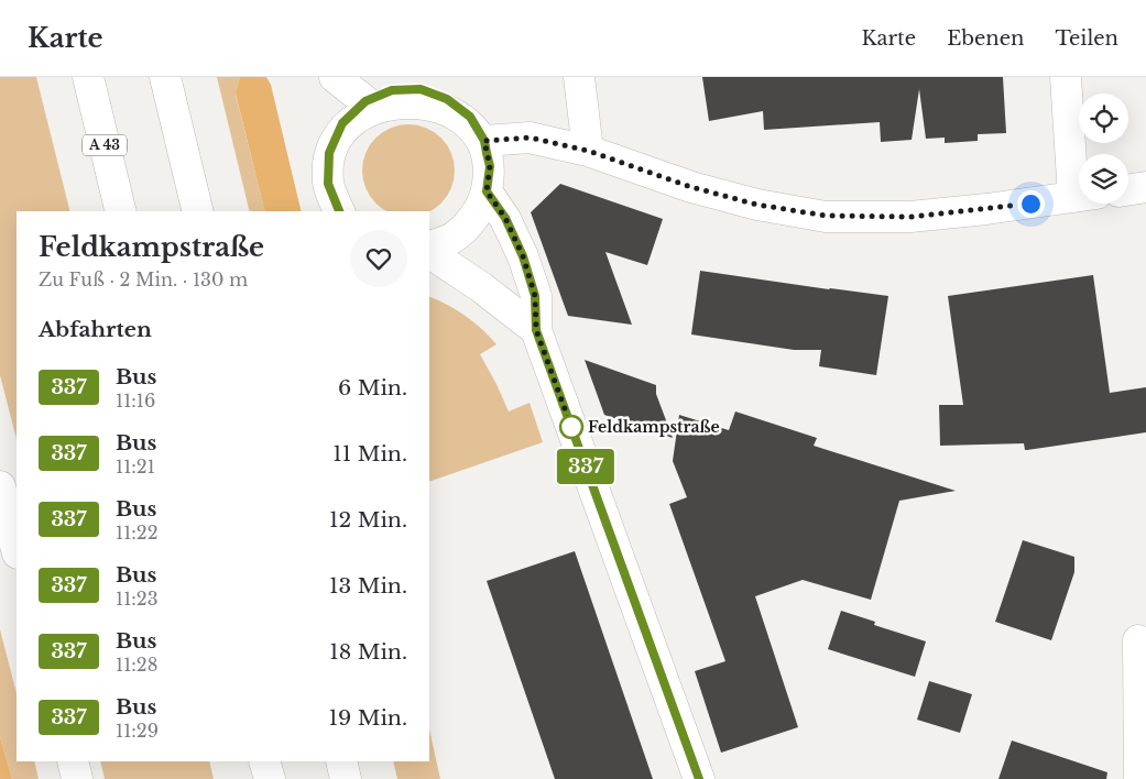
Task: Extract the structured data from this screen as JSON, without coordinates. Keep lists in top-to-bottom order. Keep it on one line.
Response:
{"streets":{"main road":["A 43"]},"places":["Feldkampstraße"],"lines":["bus line 337"],"page":{"header":"Karte","nav":["Karte","Ebenen","Teilen"],"on_map":"337","heading":[["Feldkampstraße","Zu Fuß · 2 Min. · 130 m"],"Abfahrten"],"list":[{"mark":"337","name":"Bus","note":"11:16","value":"6 Min."},{"mark":"337","name":"Bus","note":"11:21","value":"11 Min."},{"mark":"337","name":"Bus","note":"11:22","value":"12 Min."},{"mark":"337","name":"Bus","note":"11:23","value":"13 Min."},{"mark":"337","name":"Bus","note":"11:28","value":"18 Min."},{"mark":"337","name":"Bus","note":"11:29","value":"19 Min."}]}}
